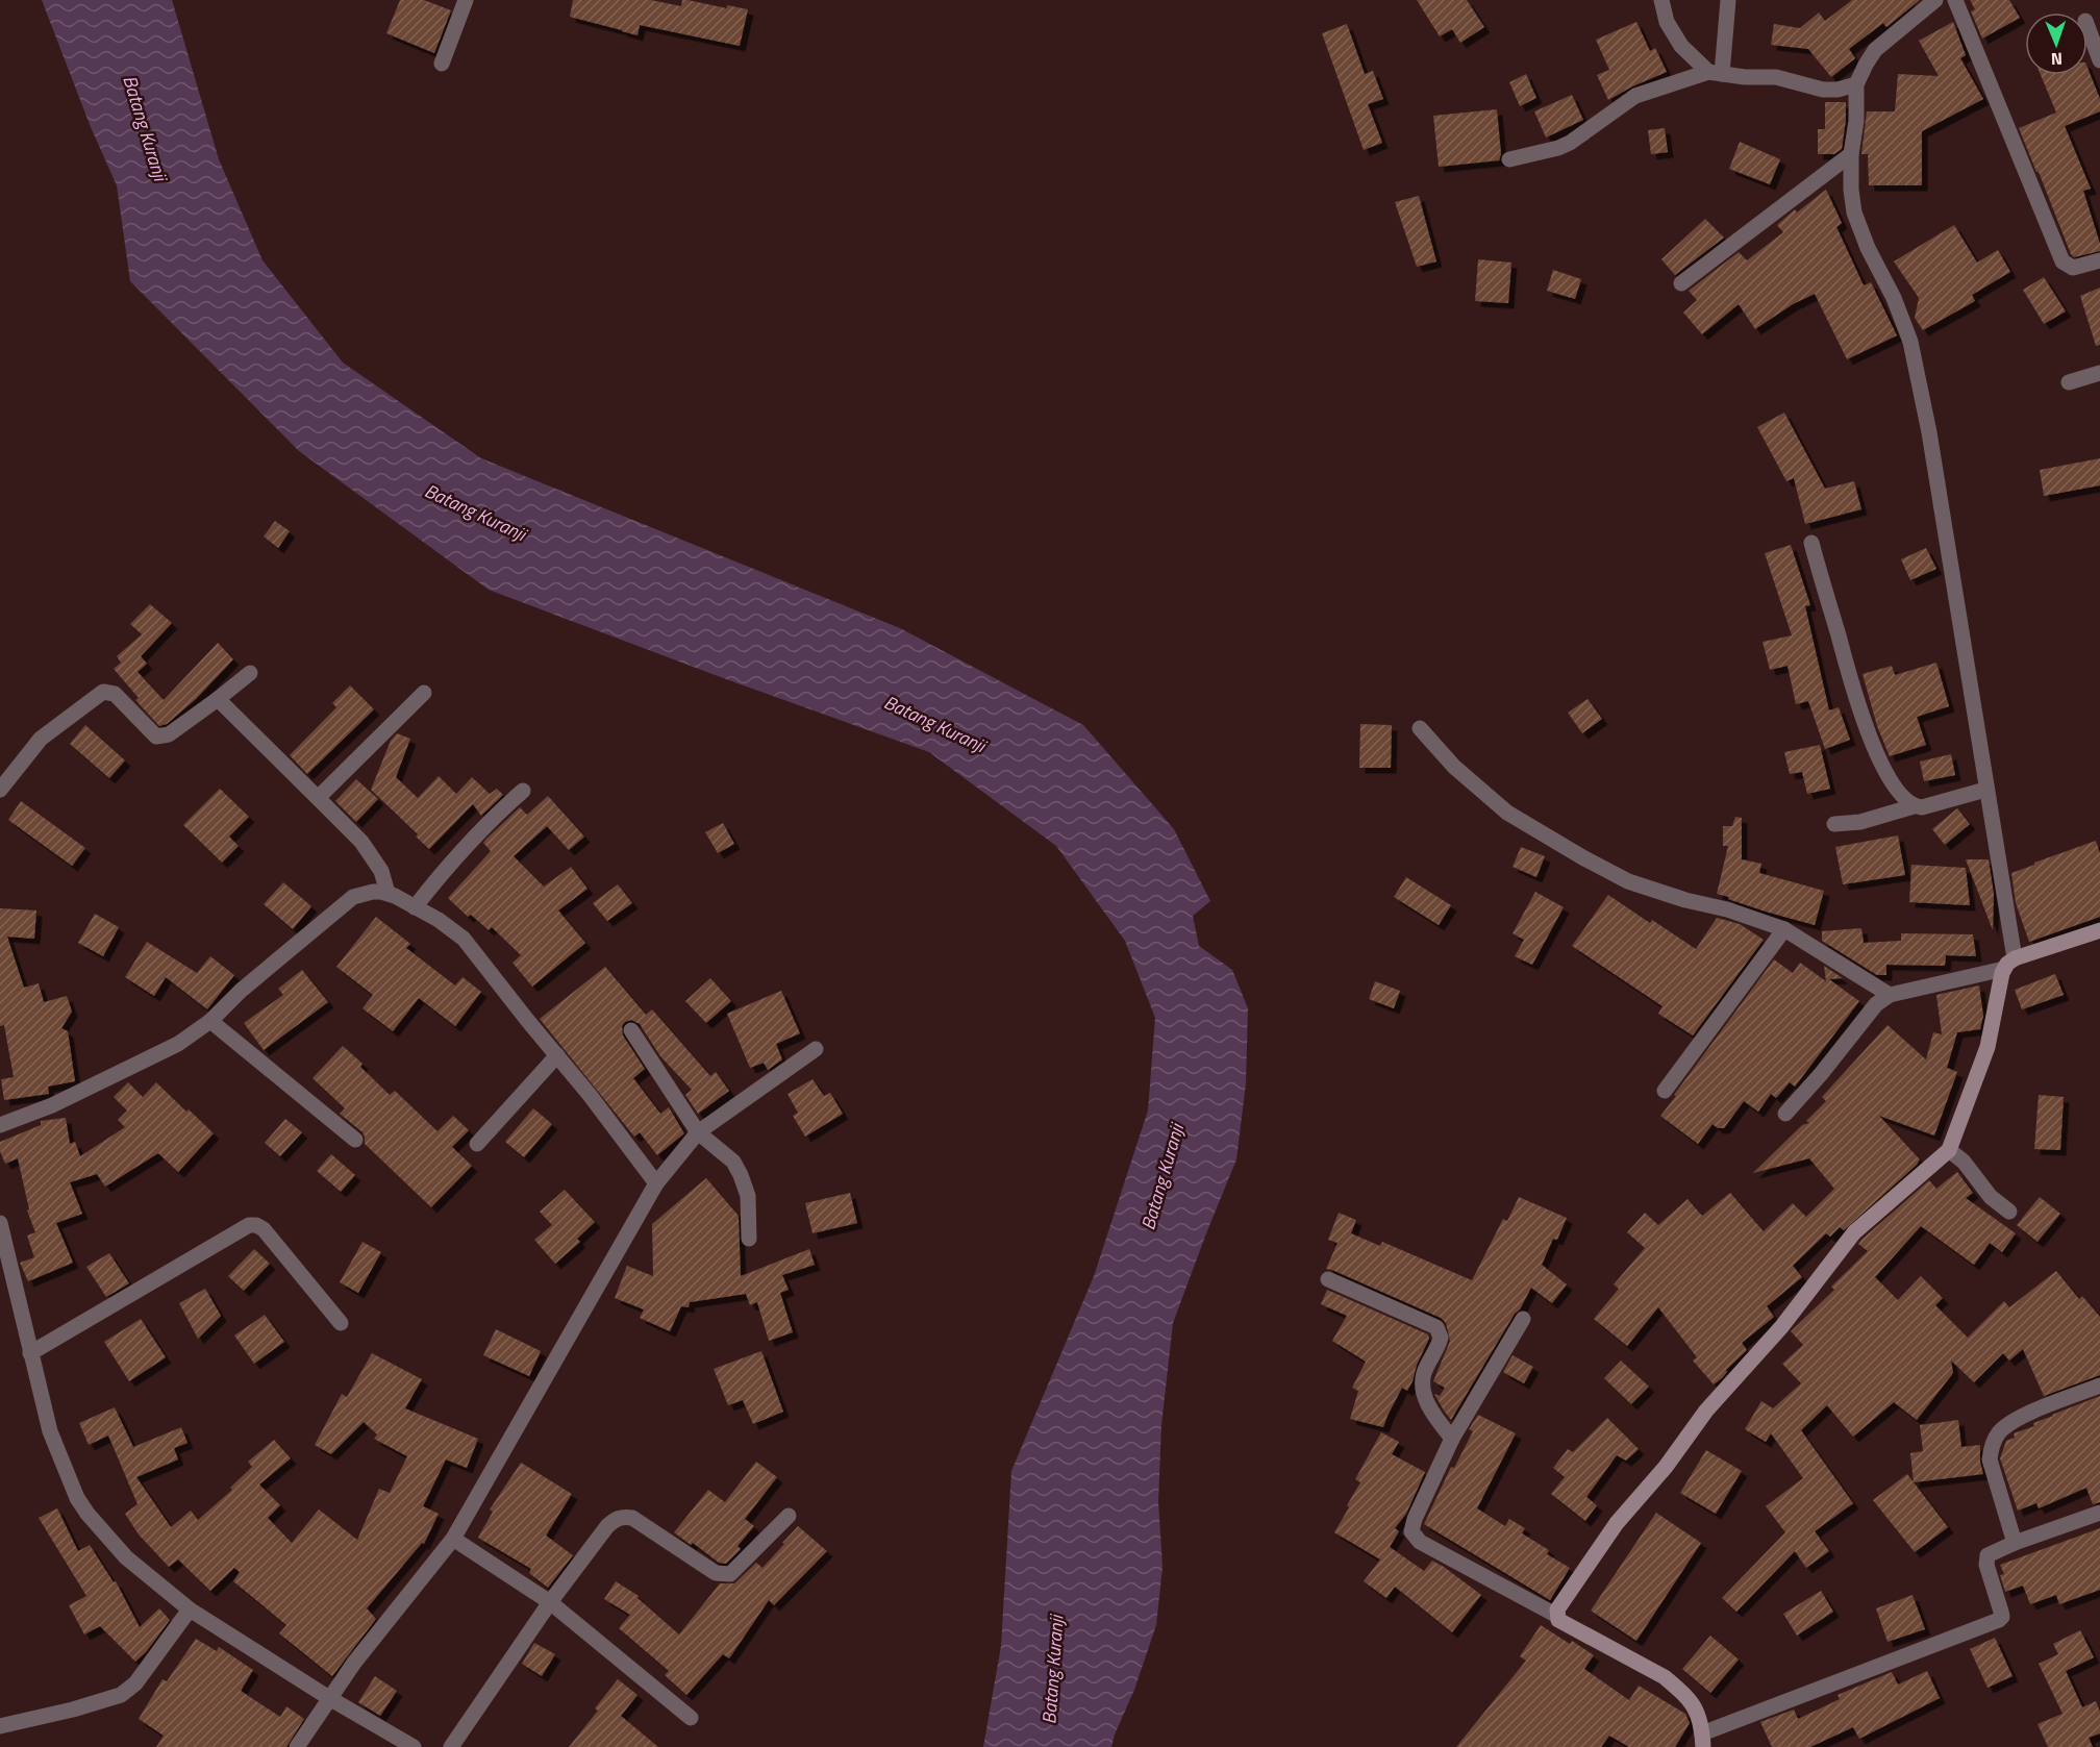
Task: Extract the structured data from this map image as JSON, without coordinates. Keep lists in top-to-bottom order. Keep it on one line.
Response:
{"water":["Batang Kuranji"],"north":"bottom"}
